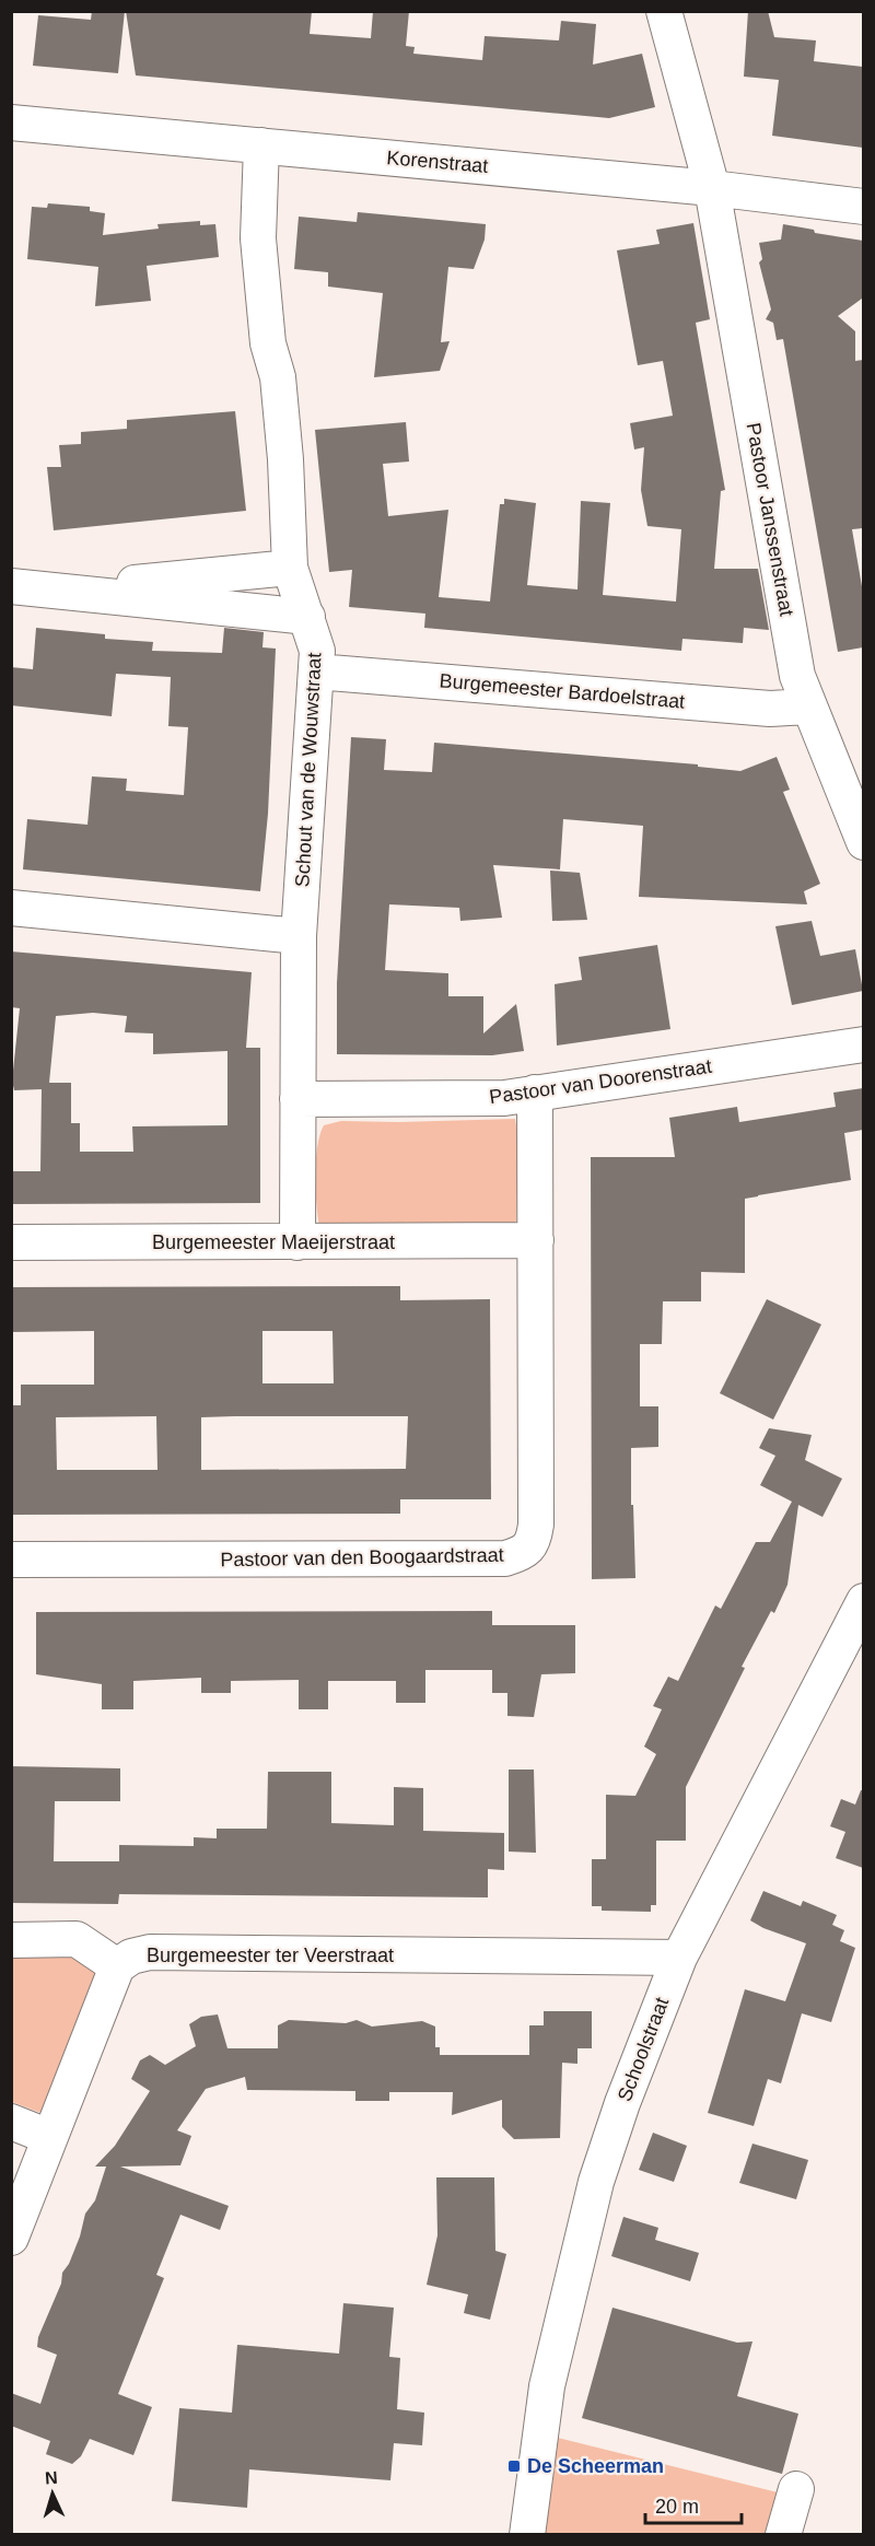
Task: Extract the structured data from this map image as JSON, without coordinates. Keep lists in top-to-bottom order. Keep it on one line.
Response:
{"streets":{"street":["Korenstraat","Pastoor Janssenstraat","Burgemeester Bardoelstraat","Schout van de Wouwstraat","Pastoor van Doorenstraat","Burgemeester Maeijerstraat","Pastoor van den Boogaardstraat","Burgemeester ter Veerstraat","Schoolstraat"]},"crossings":[["Korenstraat","Pastoor Janssenstraat"],["Korenstraat","Schout van de Wouwstraat"],["Pastoor Janssenstraat","Burgemeester Bardoelstraat"],["Burgemeester Bardoelstraat","Schout van de Wouwstraat"],["Schout van de Wouwstraat","Pastoor van Doorenstraat"],["Schout van de Wouwstraat","Burgemeester Maeijerstraat"],["Pastoor van Doorenstraat","Pastoor van den Boogaardstraat"],["Burgemeester Maeijerstraat","Pastoor van den Boogaardstraat"],["Burgemeester ter Veerstraat","Schoolstraat"]],"places":{"transit":["De Scheerman"]},"scale_bar":"20 m","north":"top"}
